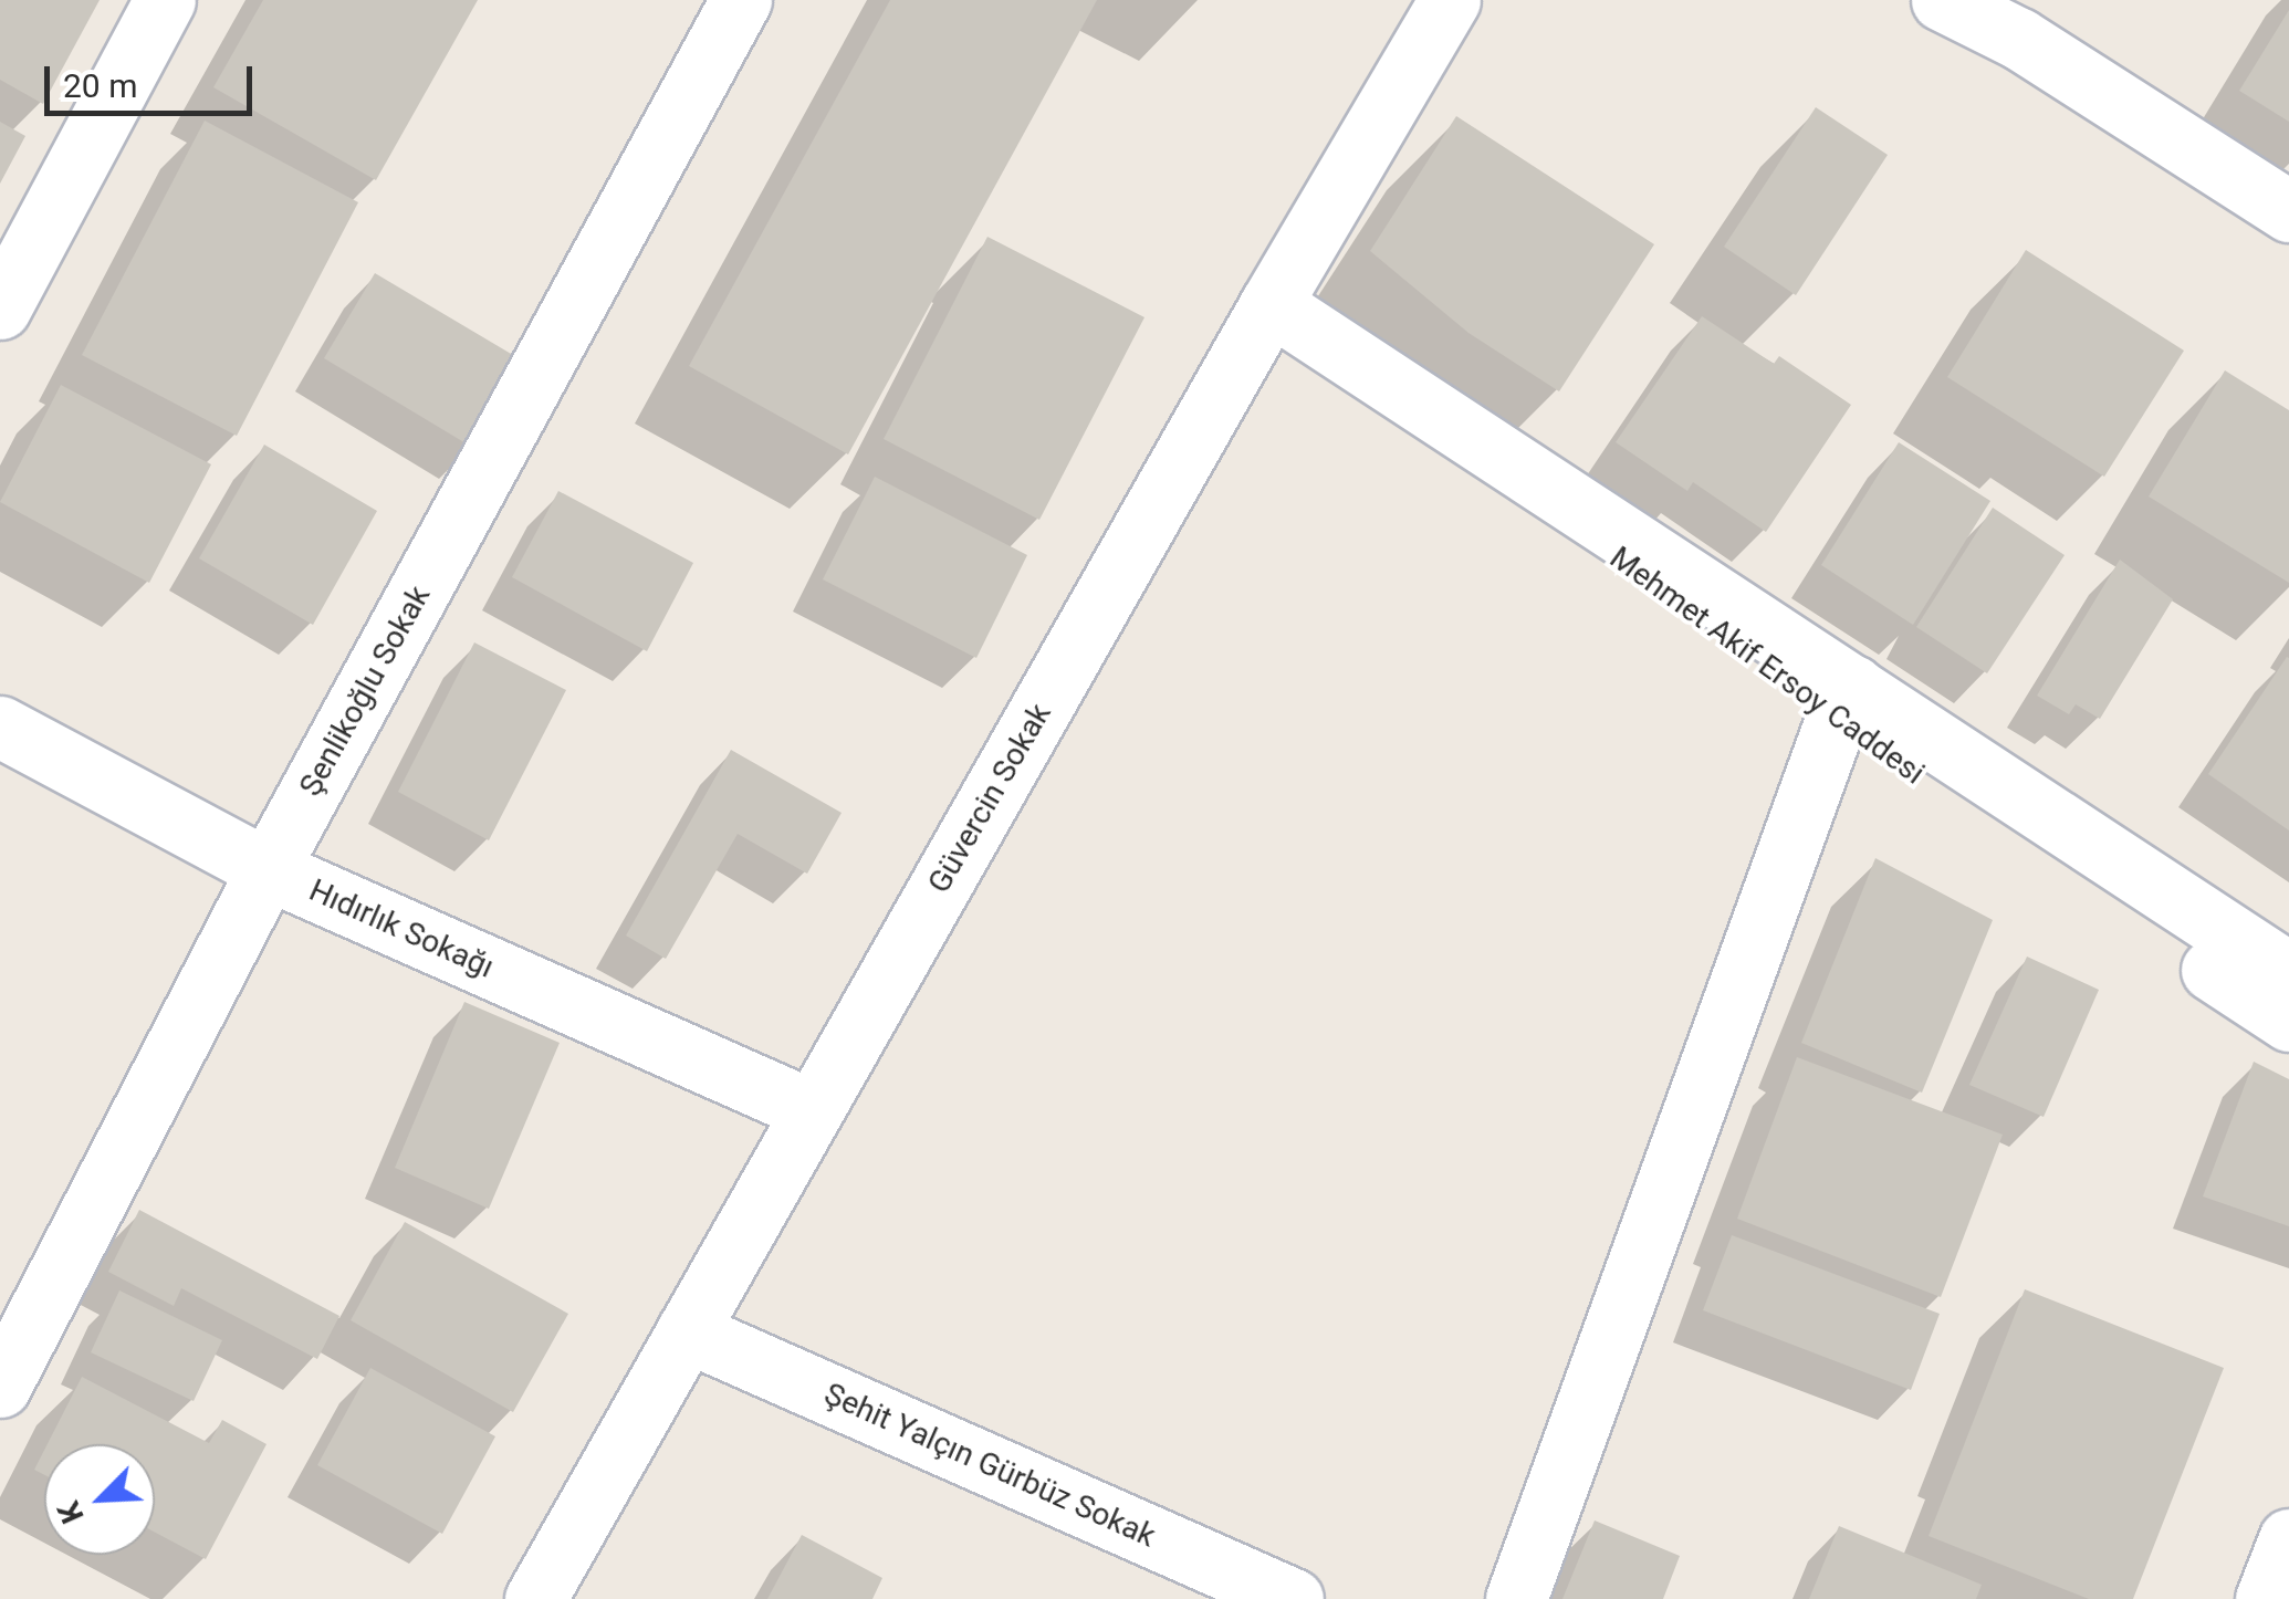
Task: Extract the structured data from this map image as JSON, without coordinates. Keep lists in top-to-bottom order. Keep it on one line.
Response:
{"streets":{"street":["Mehmet Akif Ersoy Caddesi","Şenlikoğlu Sokak","Güvercin Sokak","Hıdırlık Sokağı","Şehit Yalçın Gürbüz Sokak"]},"crossings":[["Mehmet Akif Ersoy Caddesi","Güvercin Sokak"],["Şenlikoğlu Sokak","Hıdırlık Sokağı"],["Güvercin Sokak","Hıdırlık Sokağı"],["Güvercin Sokak","Şehit Yalçın Gürbüz Sokak"]],"scale_bar":"20 m","north":"bottom left"}
